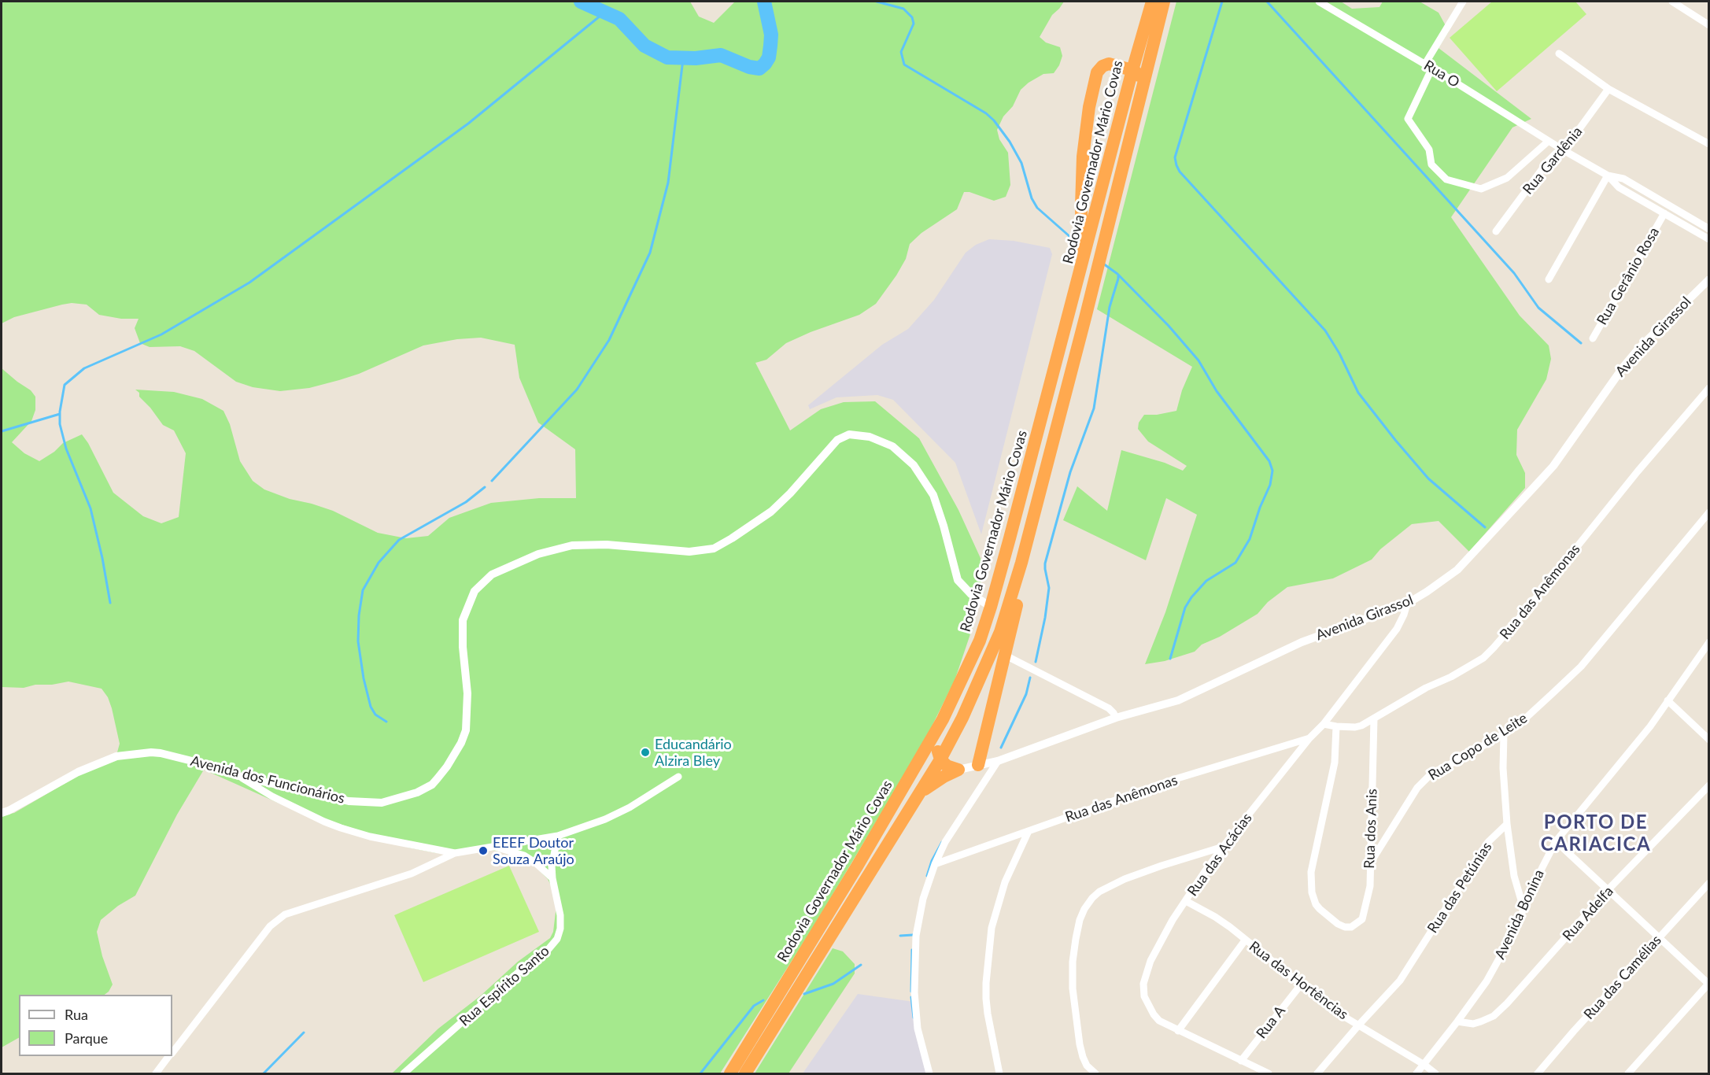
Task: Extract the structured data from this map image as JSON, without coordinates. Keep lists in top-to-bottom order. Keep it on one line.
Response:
{"streets":{"highway":["Rodovia Governador Mário Covas"],"street":["Rua O","Rua Gardênia","Rua Gerânio Rosa","Avenida Girassol","Rua das Anêmonas","Rua Copo de Leite","Avenida dos Funcionários","Rua dos Anis","Rua das Acácias","Rua das Petúnias","Rua Adelfa","Avenida Bonina","Rua das Camélias","Rua das Hortências","Rua Espírito Santo","Rua A"]},"crossings":[["Rua O","Rua Gardênia"],["Rodovia Governador Mário Covas","Avenida dos Funcionários"],["Avenida Girassol","Rua das Acácias"],["Rua das Anêmonas","Rua dos Anis"],["Rua das Anêmonas","Rua das Acácias"],["Rua Copo de Leite","Rua dos Anis"],["Rua das Acácias","Rua das Hortências"],["Rua das Acácias","Rua A"],["Rua das Petúnias","Rua das Hortências"],["Rua Adelfa","Avenida Bonina"],["Avenida Bonina","Rua das Hortências"],["Rua das Hortências","Rua A"]],"districts":["PORTO DE CARIACICA"],"places":["Educandário Alzira Bley","EEEF Doutor Souza Araújo"],"legend":["Rua","Parque"]}
